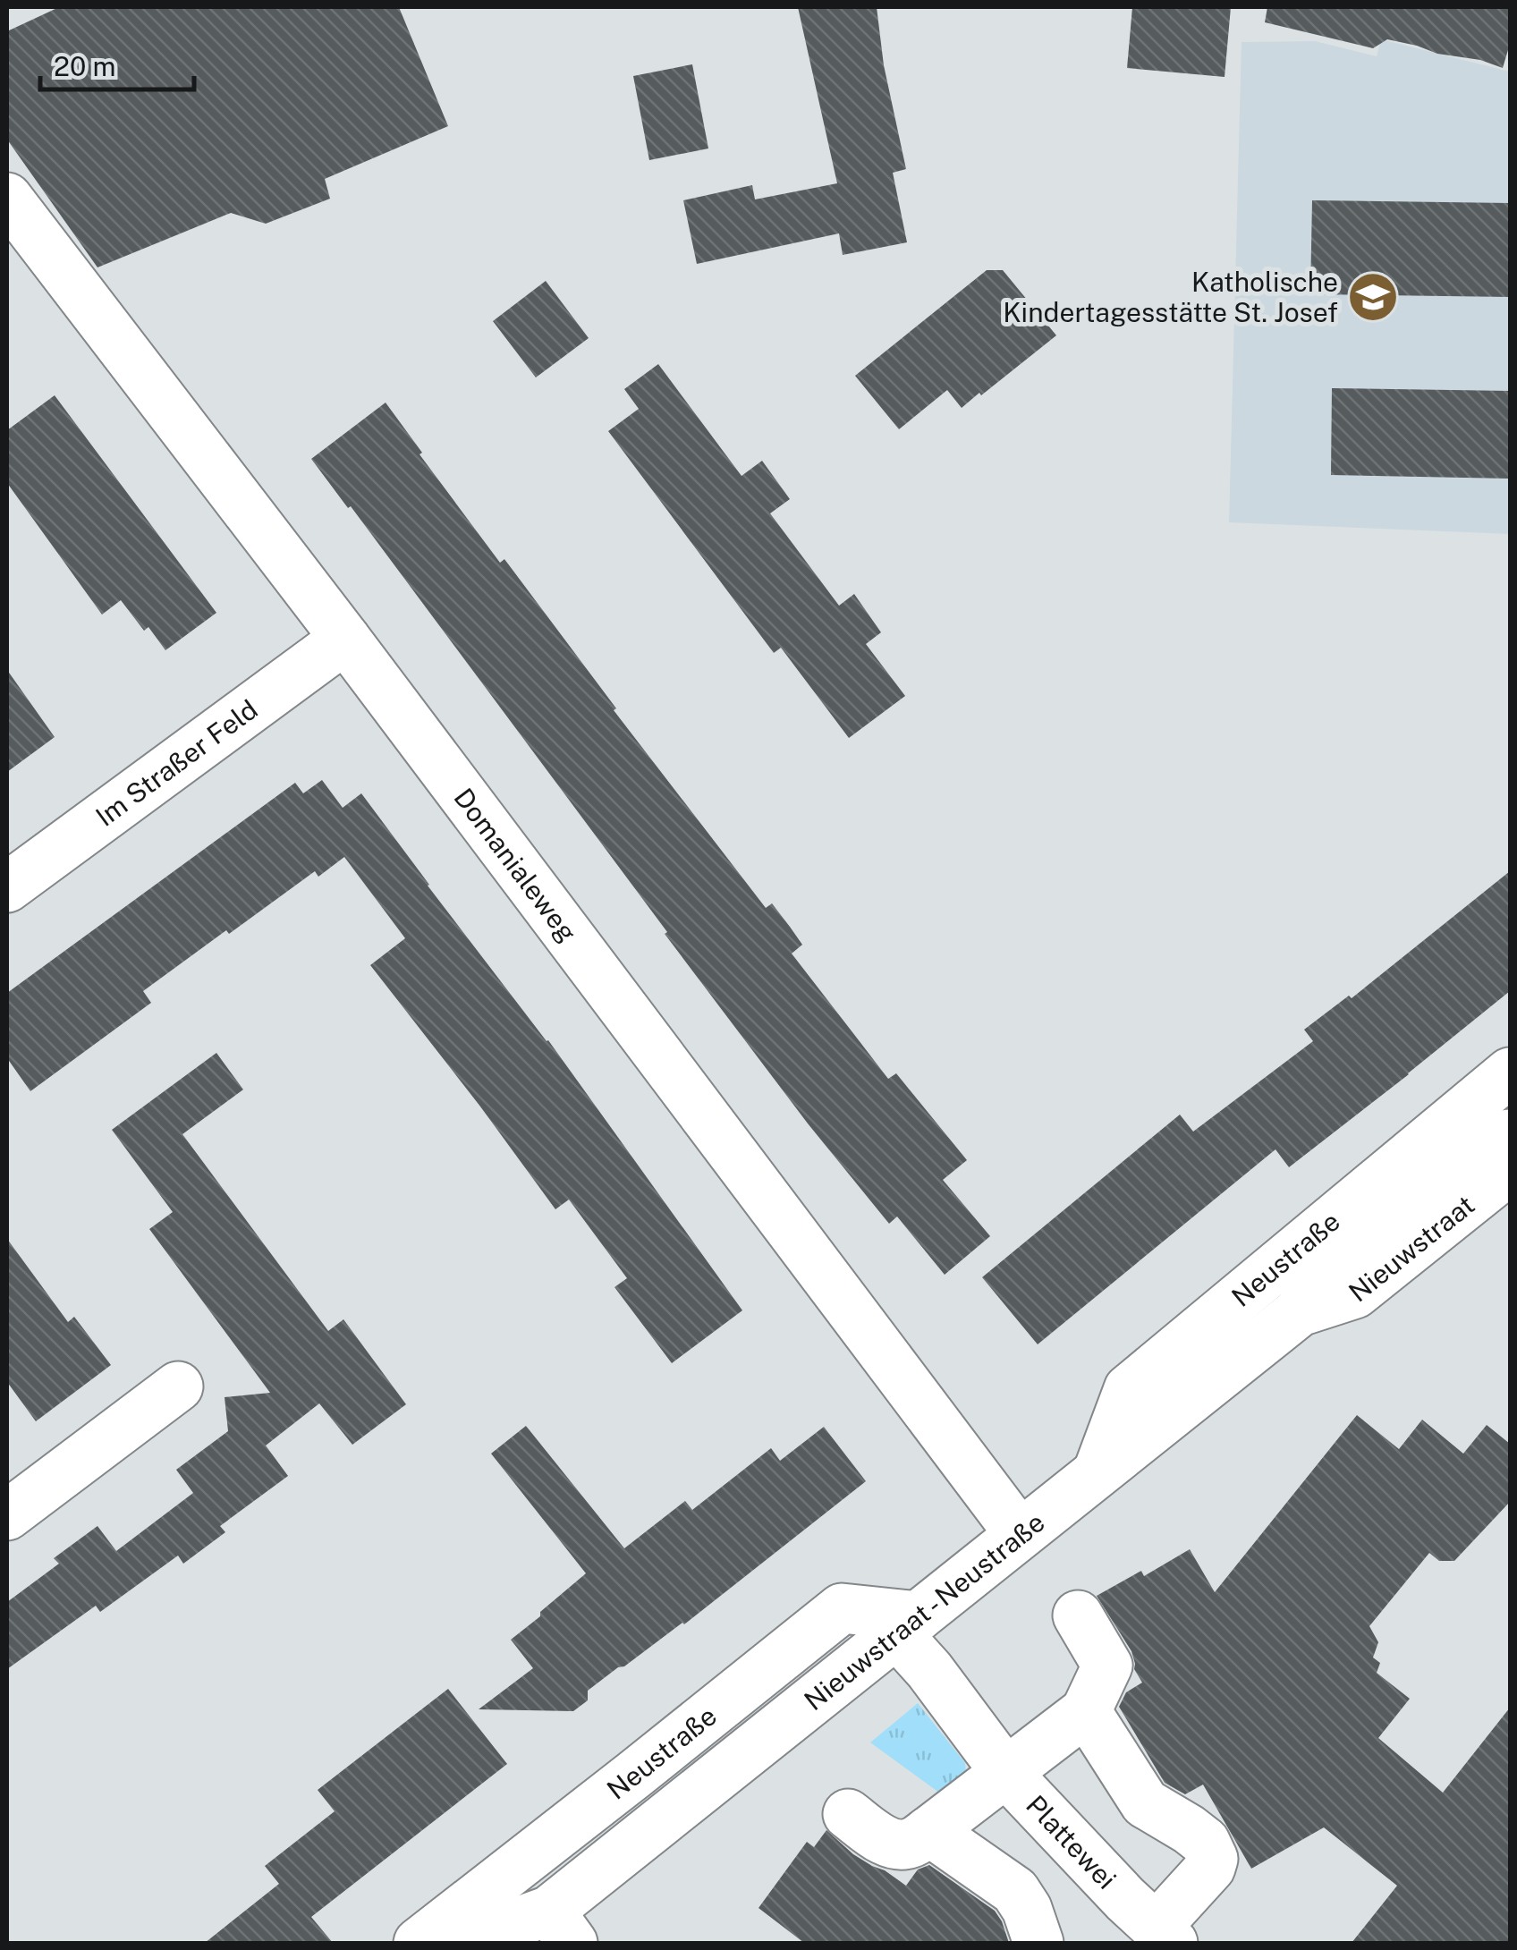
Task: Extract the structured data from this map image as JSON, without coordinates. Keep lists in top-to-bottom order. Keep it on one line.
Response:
{"streets":{"street":["Im Straßer Feld","Domanialeweg","Nieuwstraat","Neustraße","Nieuwstraat - Neustraße","Plattewei"]},"crossings":[["Im Straßer Feld","Domanialeweg"],["Domanialeweg","Nieuwstraat - Neustraße"],["Nieuwstraat","Neustraße"],["Nieuwstraat","Nieuwstraat - Neustraße"],["Neustraße","Nieuwstraat - Neustraße"],["Neustraße","Plattewei"],["Nieuwstraat - Neustraße","Plattewei"]],"places":{"school or university":["Katholische Kindertagesstätte St. Josef"]},"scale_bar":"20 m"}
